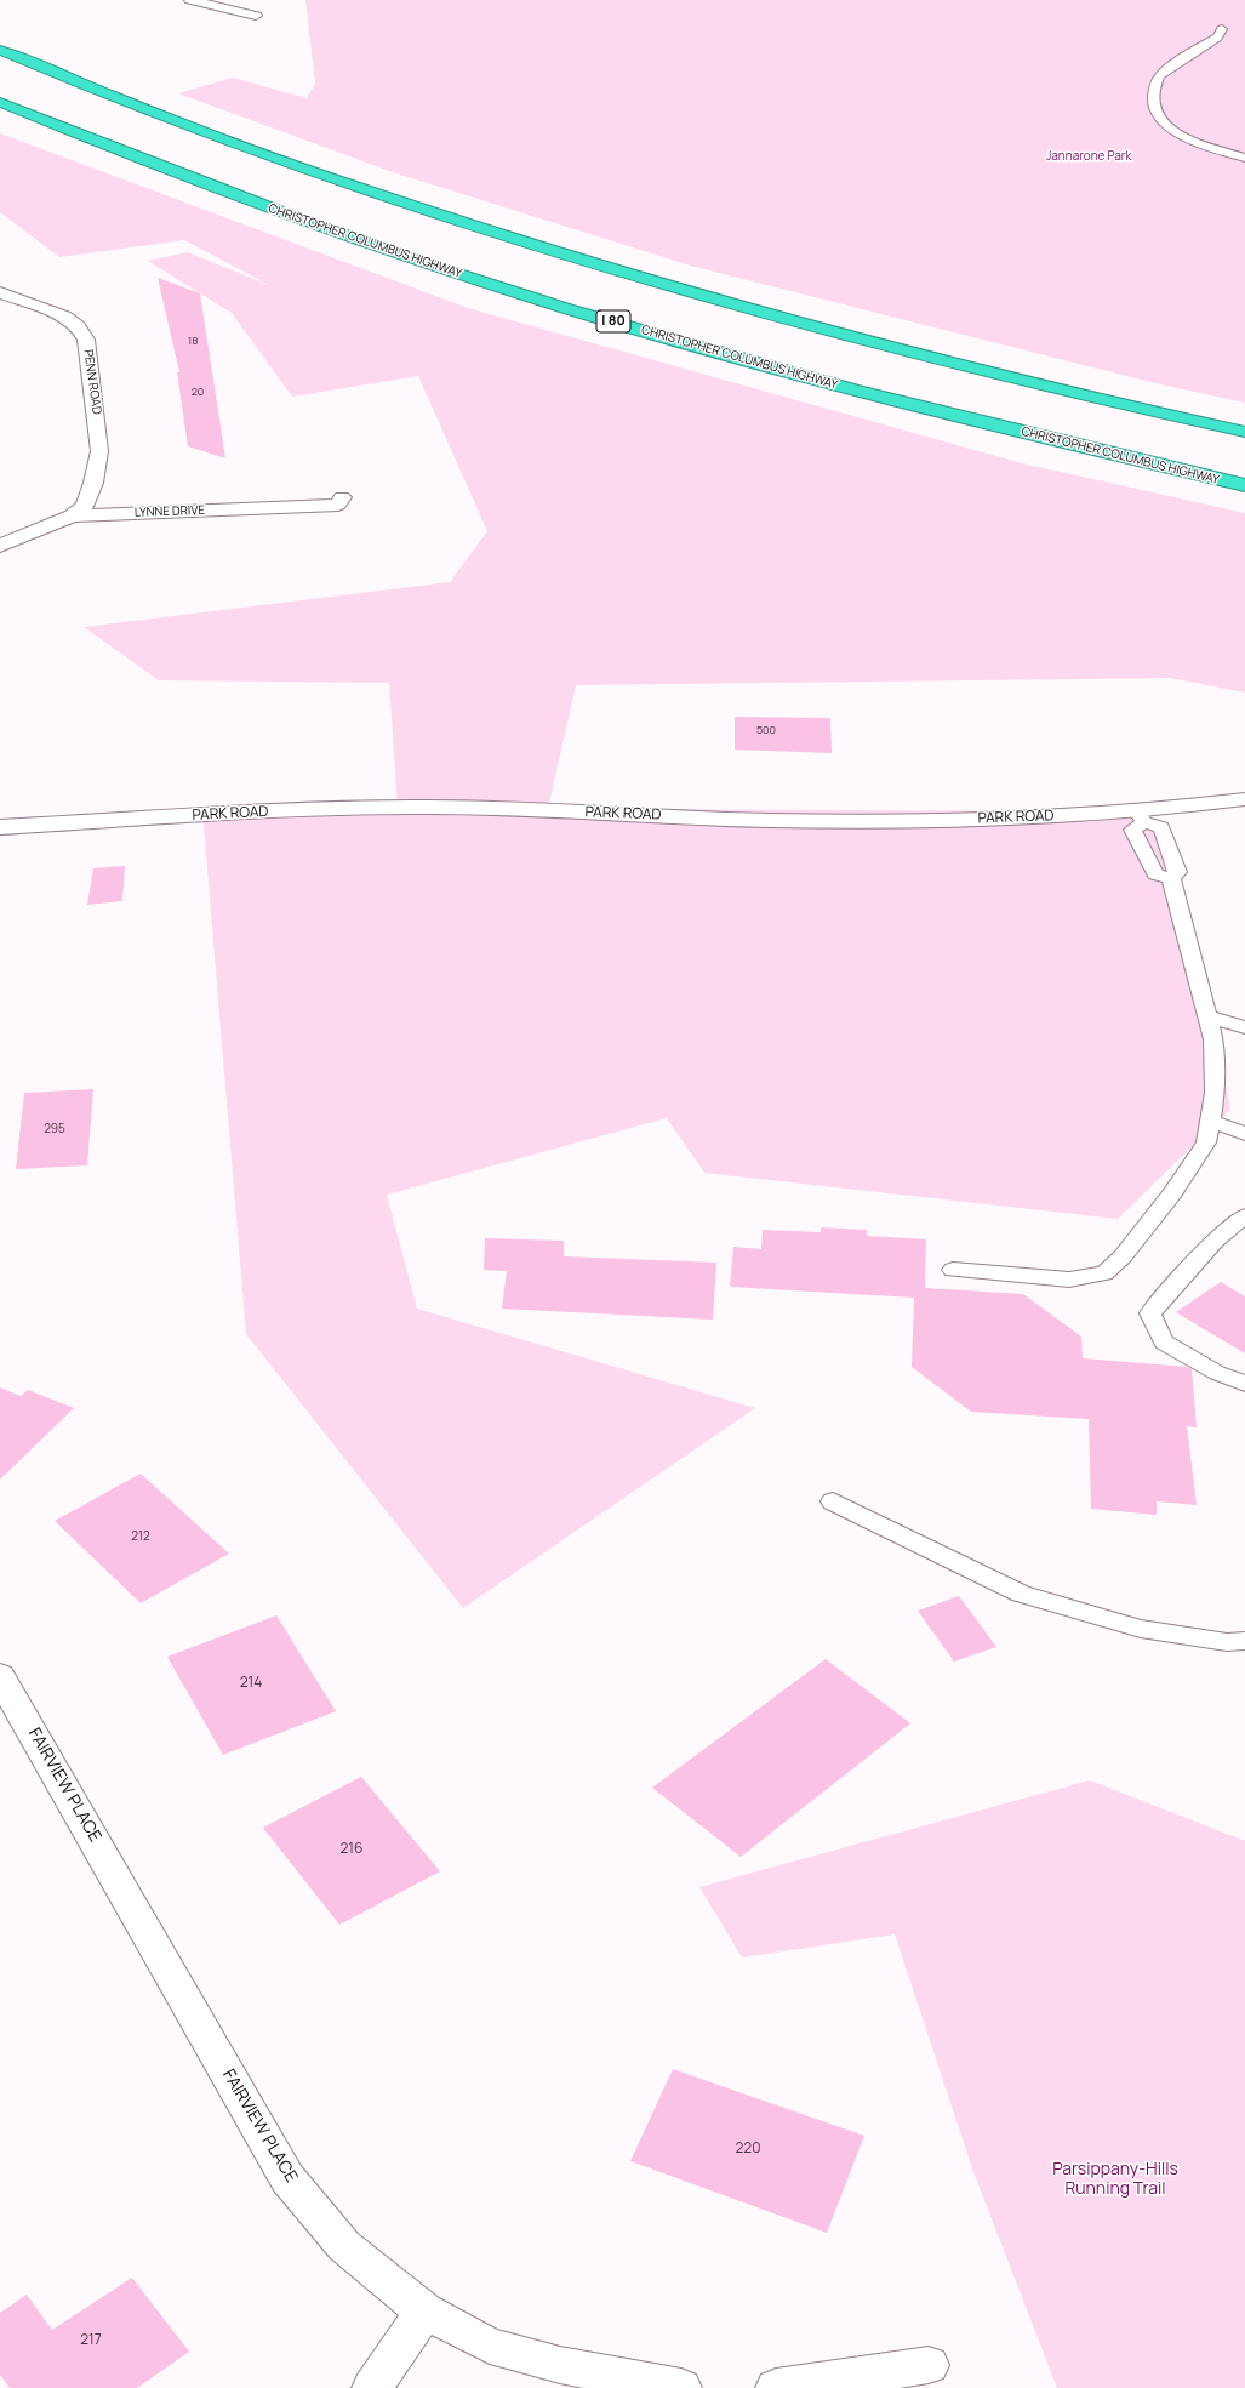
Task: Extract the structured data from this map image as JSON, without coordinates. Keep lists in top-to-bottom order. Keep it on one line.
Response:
{"streets":{"highway":["CHRISTOPHER COLUMBUS HIGHWAY","I 80"],"street":["PENN ROAD","LYNNE DRIVE","PARK ROAD","FAIRVIEW PLACE"]},"crossings":[["PENN ROAD","LYNNE DRIVE"]],"parks":["Jannarone Park","Parsippany-Hills Running Trail"],"house_numbers":["18","20","500","295","212","214","216","220","217"]}
